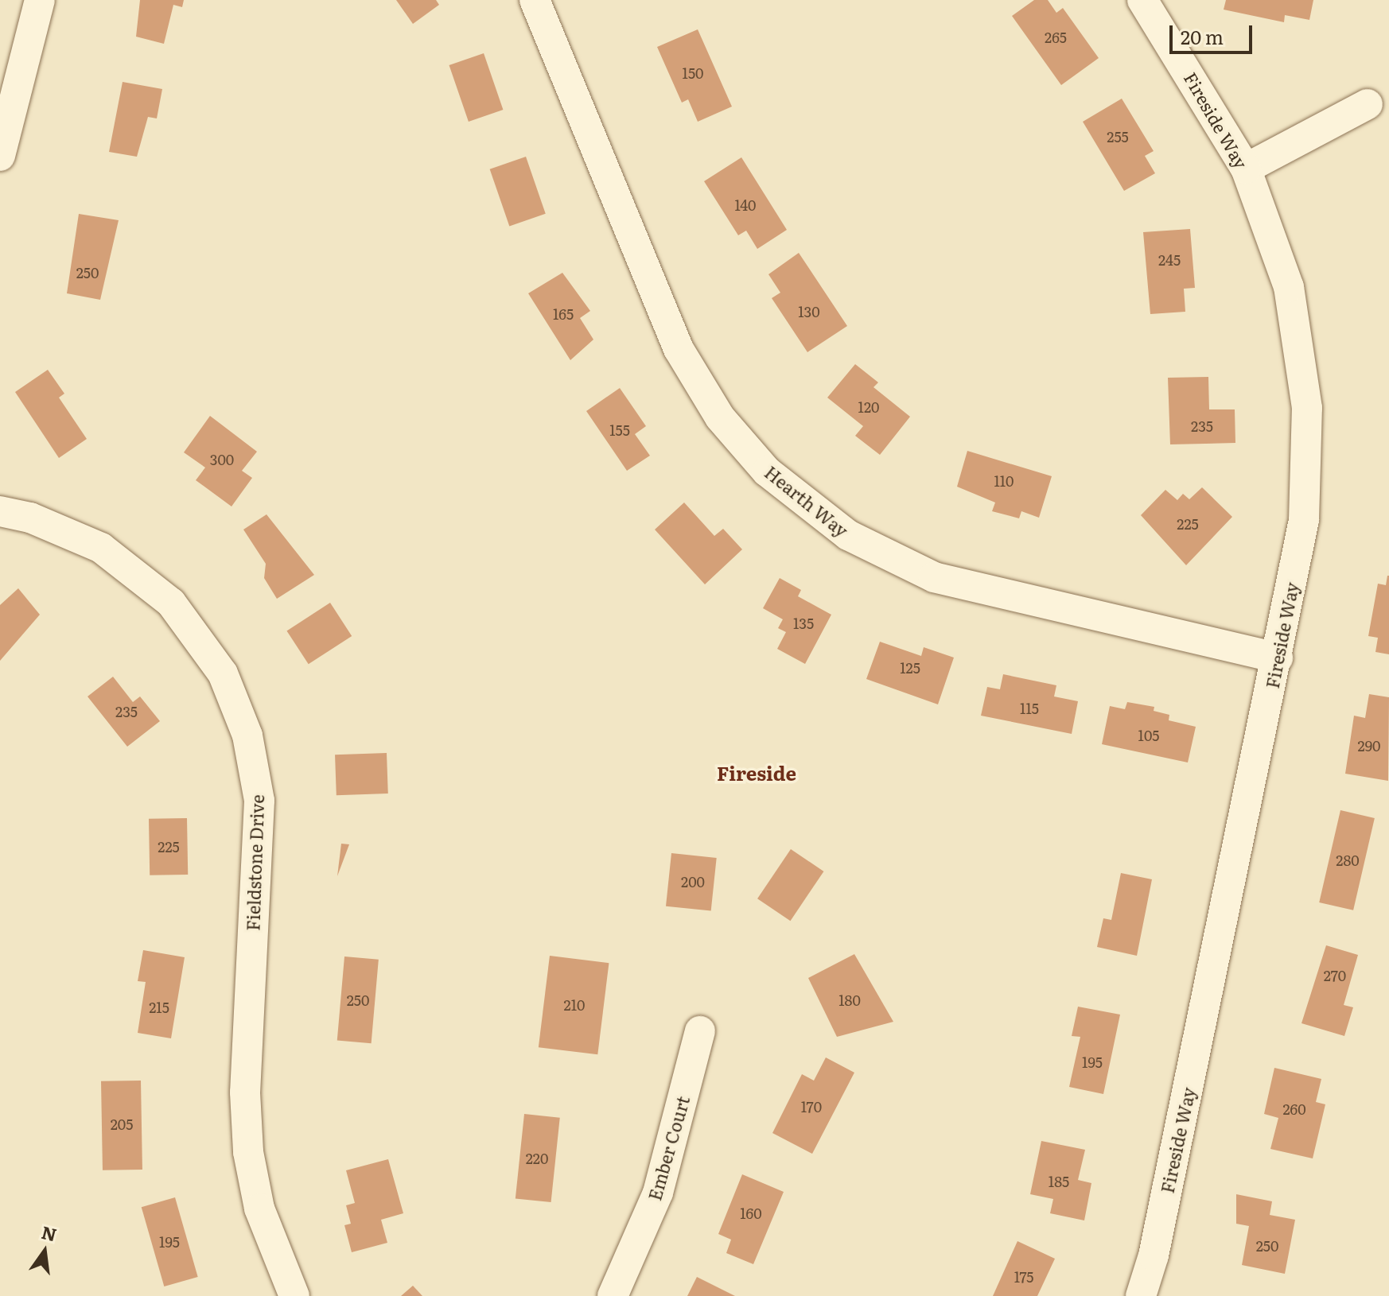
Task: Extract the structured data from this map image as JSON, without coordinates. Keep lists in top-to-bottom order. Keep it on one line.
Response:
{"streets":{"street":["Fireside Way","Hearth Way","Fieldstone Drive","Ember Court"]},"crossings":[["Fireside Way","Hearth Way"]],"districts":["Fireside"],"house_numbers":["265","150","255","140","245","250","130","165","120","235","155","300","110","225","135","125","115","235","105","290","225","280","200","270","250","180","210","215","195","170","260","205","220","185","160","195","250","175"],"scale_bar":"20 m","north":"top"}
